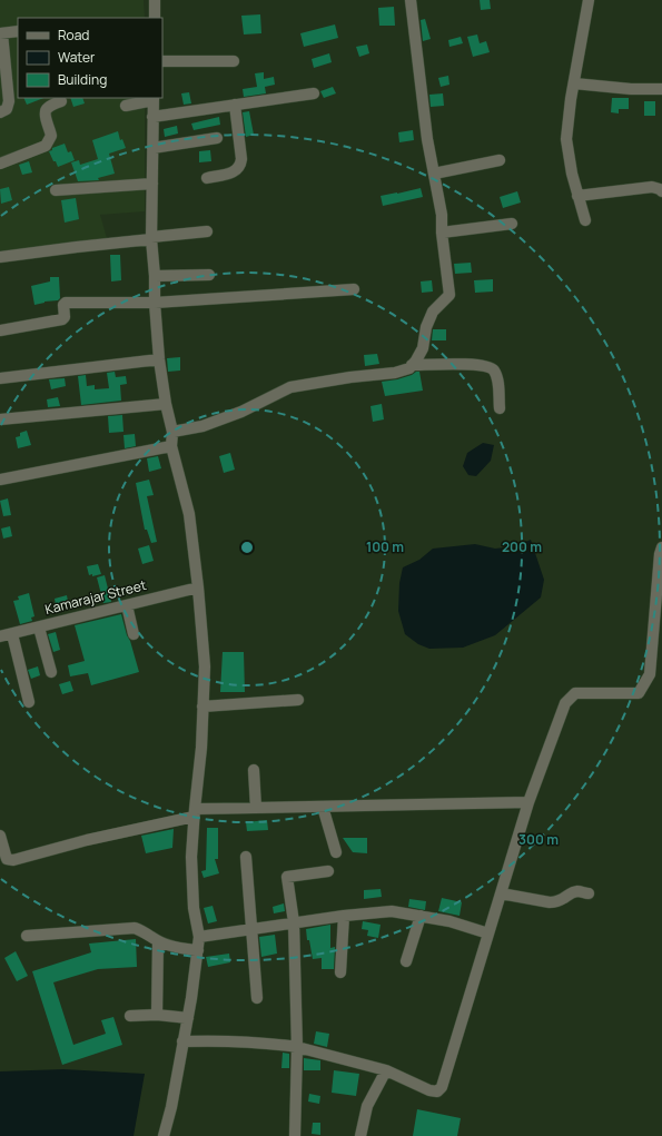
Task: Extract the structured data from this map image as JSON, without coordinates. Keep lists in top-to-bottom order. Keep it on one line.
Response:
{"streets":{"street":["Kamarajar Street"]},"legend":["Road","Water","Building"],"rings":["100 m","200 m","300 m"]}
